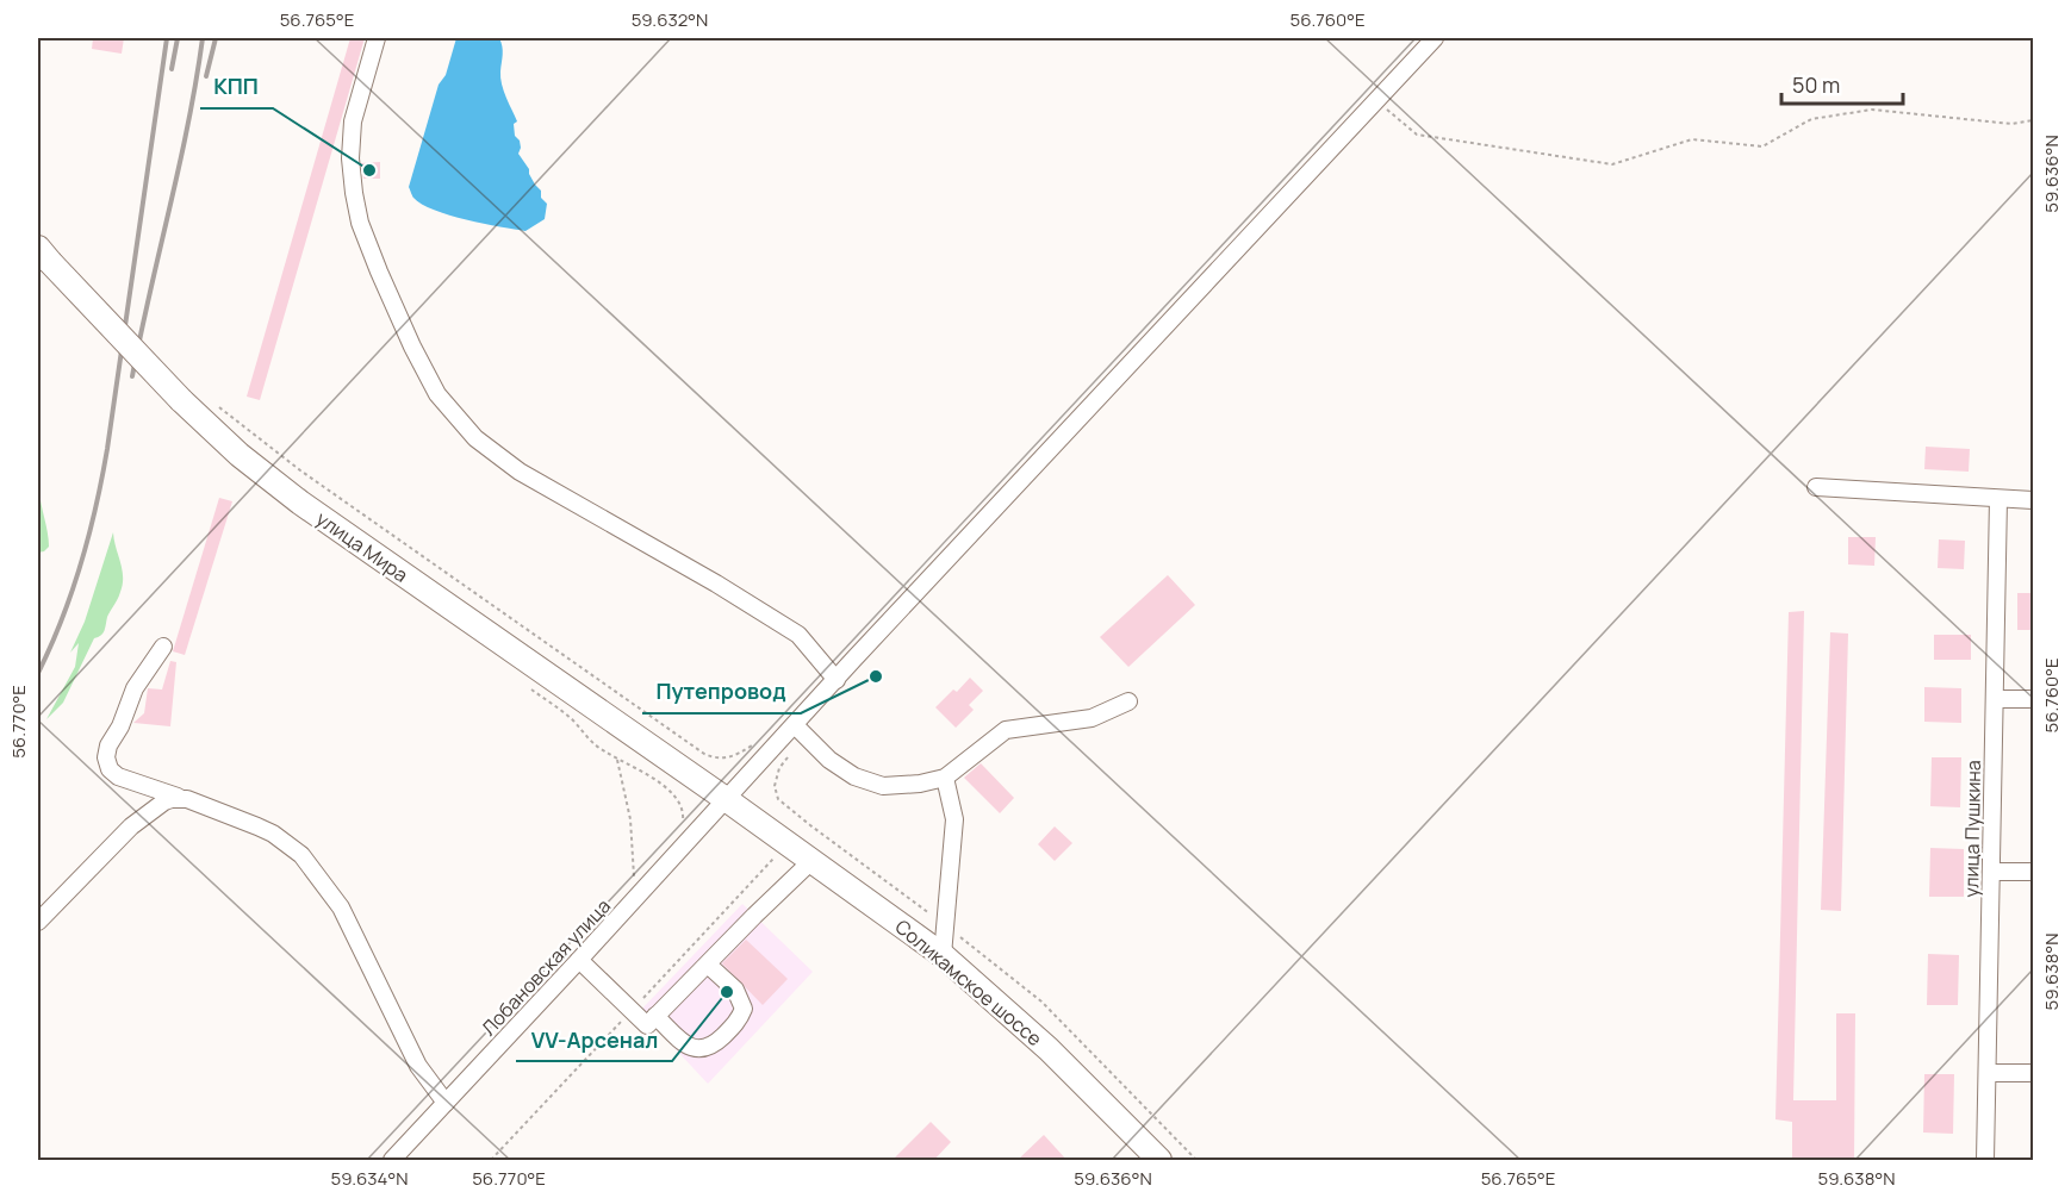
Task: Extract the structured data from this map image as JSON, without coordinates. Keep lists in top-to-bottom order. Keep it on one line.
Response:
{"streets":{"highway":["улица Мира","Соликамское шоссе"],"street":["улица Пушкина","Лобановская улица"]},"crossings":[["улица Мира","Лобановская улица"],["улица Мира","Соликамское шоссе"],["Лобановская улица","Соликамское шоссе"]],"places":["КПП","Путепровод","VV-Арсенал"],"scale_bar":"50 m","coordinates":["56.765°E","59.632°N","56.760°E","59.636°N","56.770°E","59.638°N","59.634°N"]}
